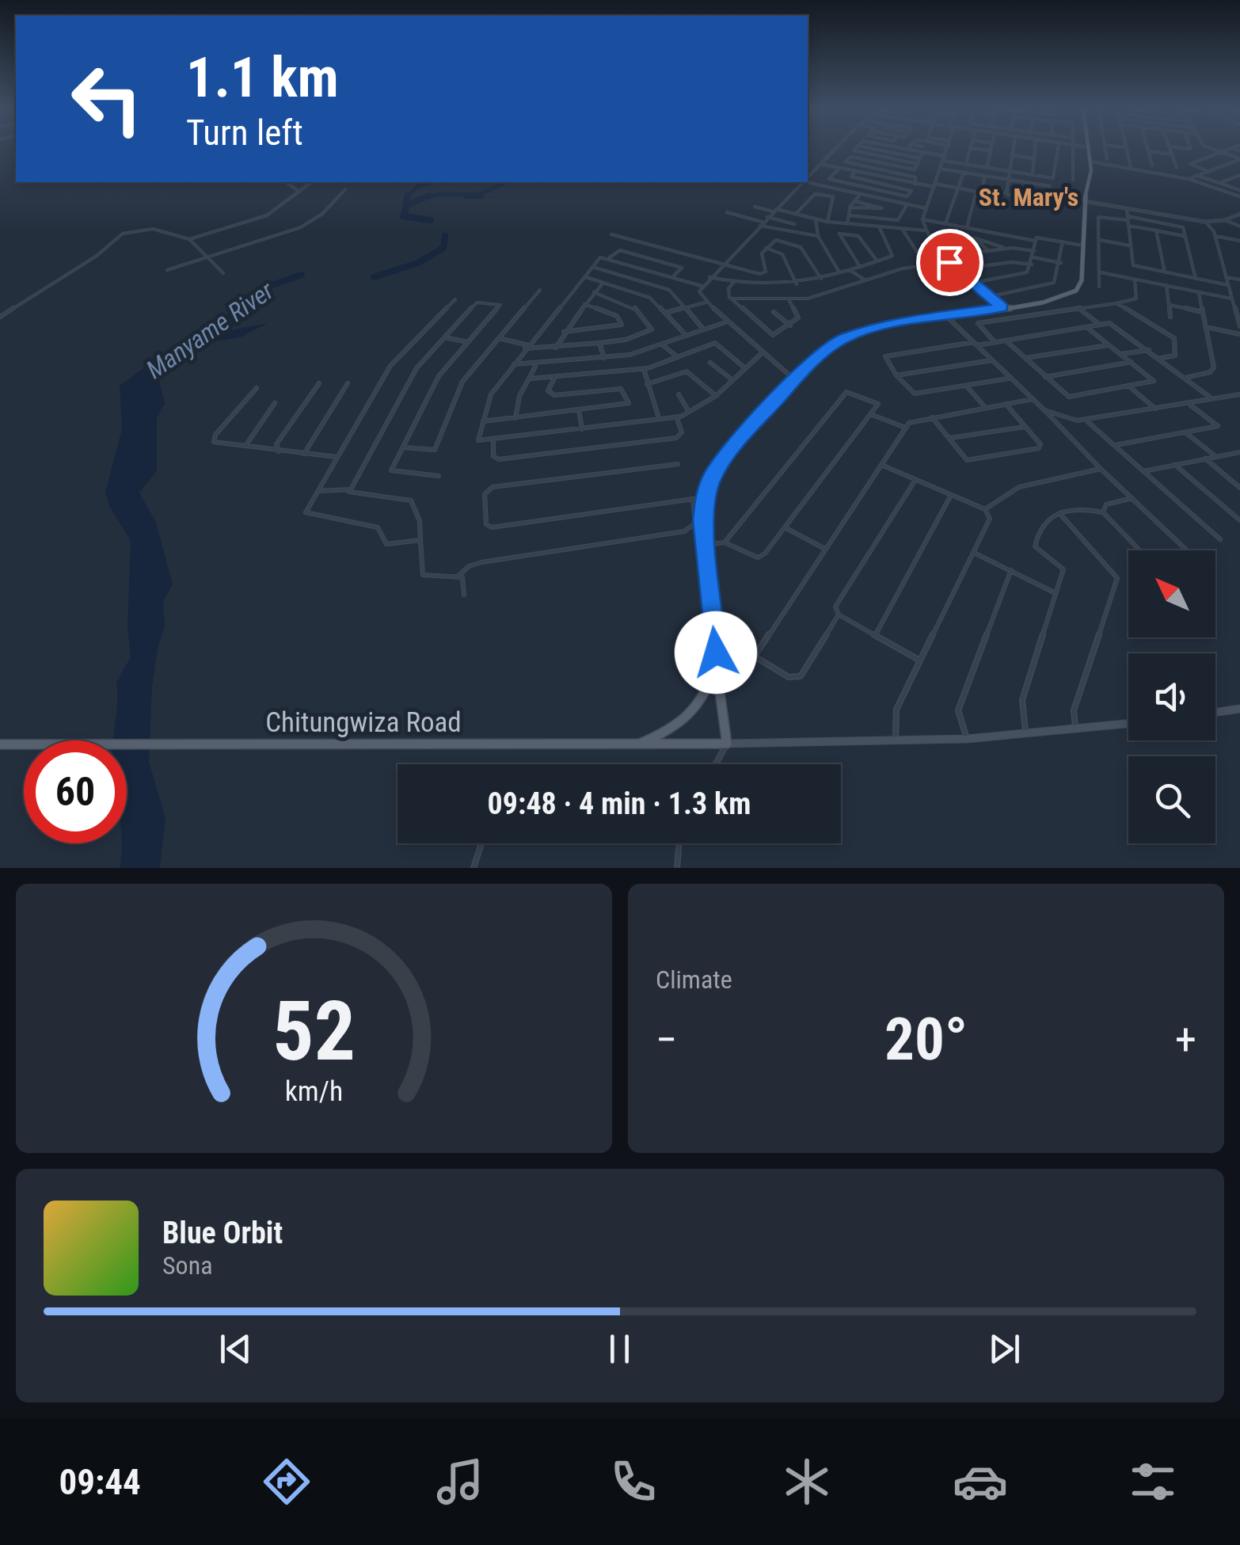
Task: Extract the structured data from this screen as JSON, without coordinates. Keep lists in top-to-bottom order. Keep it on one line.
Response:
{"streets":{"main road":["Chitungwiza Road"]},"districts":["St. Mary's"],"water":["Manyame River"],"north":"top left","page":{"turn":["1.1 km","Turn left"],"limit":"60","trip":"09:48 · 4 min · 1.3 km","tile":"Climate","heat":["−","20°","+"],"song":["Blue Orbit","Sona"],"tabs":"09:44","gauge":["52","km/h"]}}
